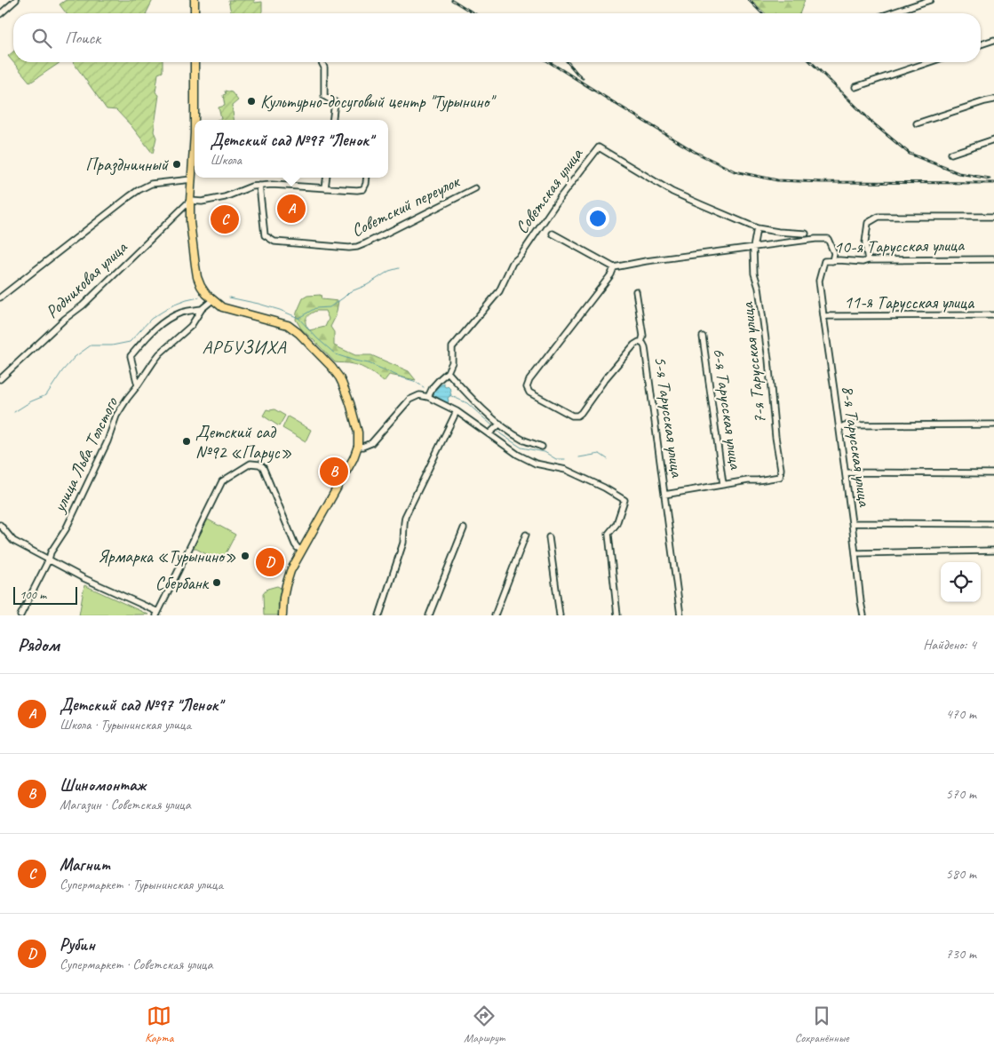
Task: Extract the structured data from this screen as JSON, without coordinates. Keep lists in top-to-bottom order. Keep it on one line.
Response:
{"streets":{"street":["Советская улица","Советский переулок","10-я Тарусская улица","Родниковая улица","11-я Тарусская улица","7-я Тарусская улица","6-я Тарусская улица","5-я Тарусская улица","8-я Тарусская улица","улица Льва Толстого"]},"crossings":[["Советская улица","7-я Тарусская улица"],["10-я Тарусская улица","8-я Тарусская улица"],["11-я Тарусская улица","8-я Тарусская улица"],["7-я Тарусская улица","6-я Тарусская улица"]],"districts":["АРБУЗИХА"],"places":["Культурно-досуговый центр \"Турынино\"","Праздничный","Детский сад №92 «Парус»","Ярмарка «Турынино»","Сбербанк"],"scale_bar":"100 m","page":{"search":"Поиск","popup":["Детский сад №97 \"Ленок\"","Школа"],"pins":["A","C","B","D"],"scale":"100 m","heading":["Рядом","Найдено: 4"],"list":[{"mark":"A","name":"Детский сад №97 \"Ленок\"","note":"Школа · Турынинская улица","value":"470 m"},{"mark":"B","name":"Шиномонтаж","note":"Магазин · Советская улица","value":"570 m"},{"mark":"C","name":"Магнит","note":"Супермаркет · Турынинская улица","value":"580 m"},{"mark":"D","name":"Рубин","note":"Супермаркет · Советская улица","value":"730 m"}],"nav":["Карта","Маршрут","Сохранённые"]}}
